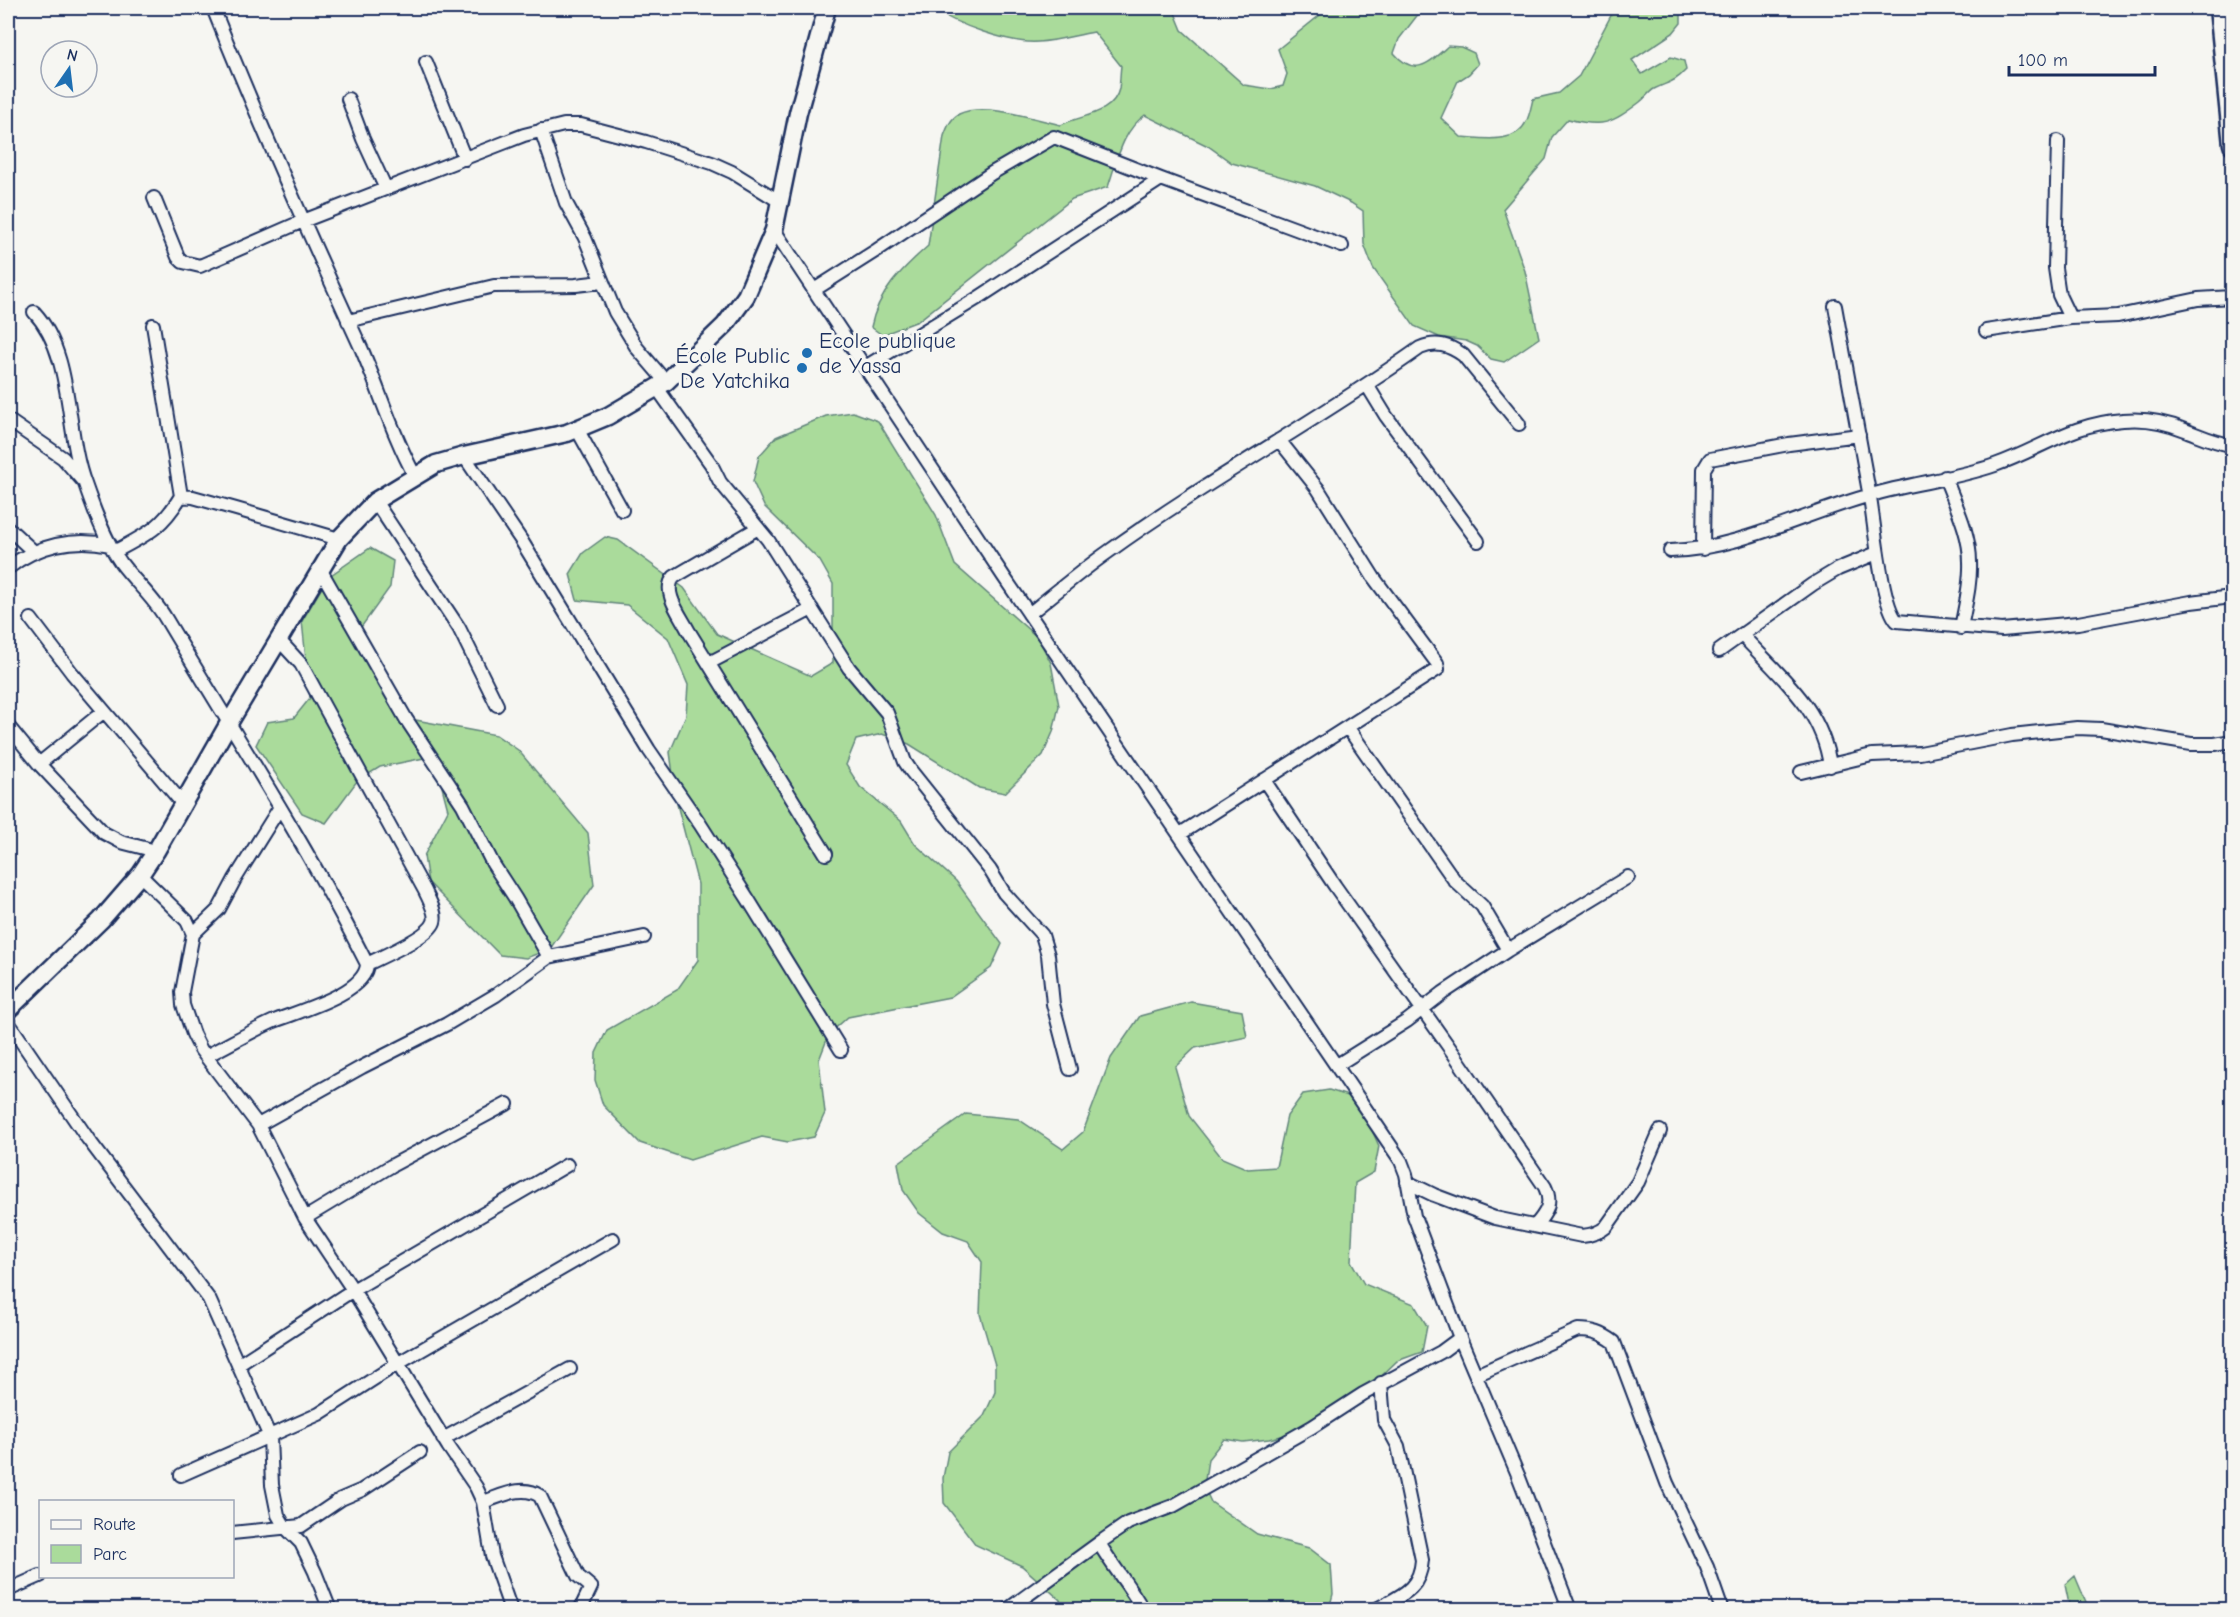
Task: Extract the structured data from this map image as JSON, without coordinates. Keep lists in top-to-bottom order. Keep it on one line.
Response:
{"places":["Ecole publique de Yassa","École Public De Yatchika"],"legend":["Route","Parc"],"scale_bar":"100 m","north":"top"}
